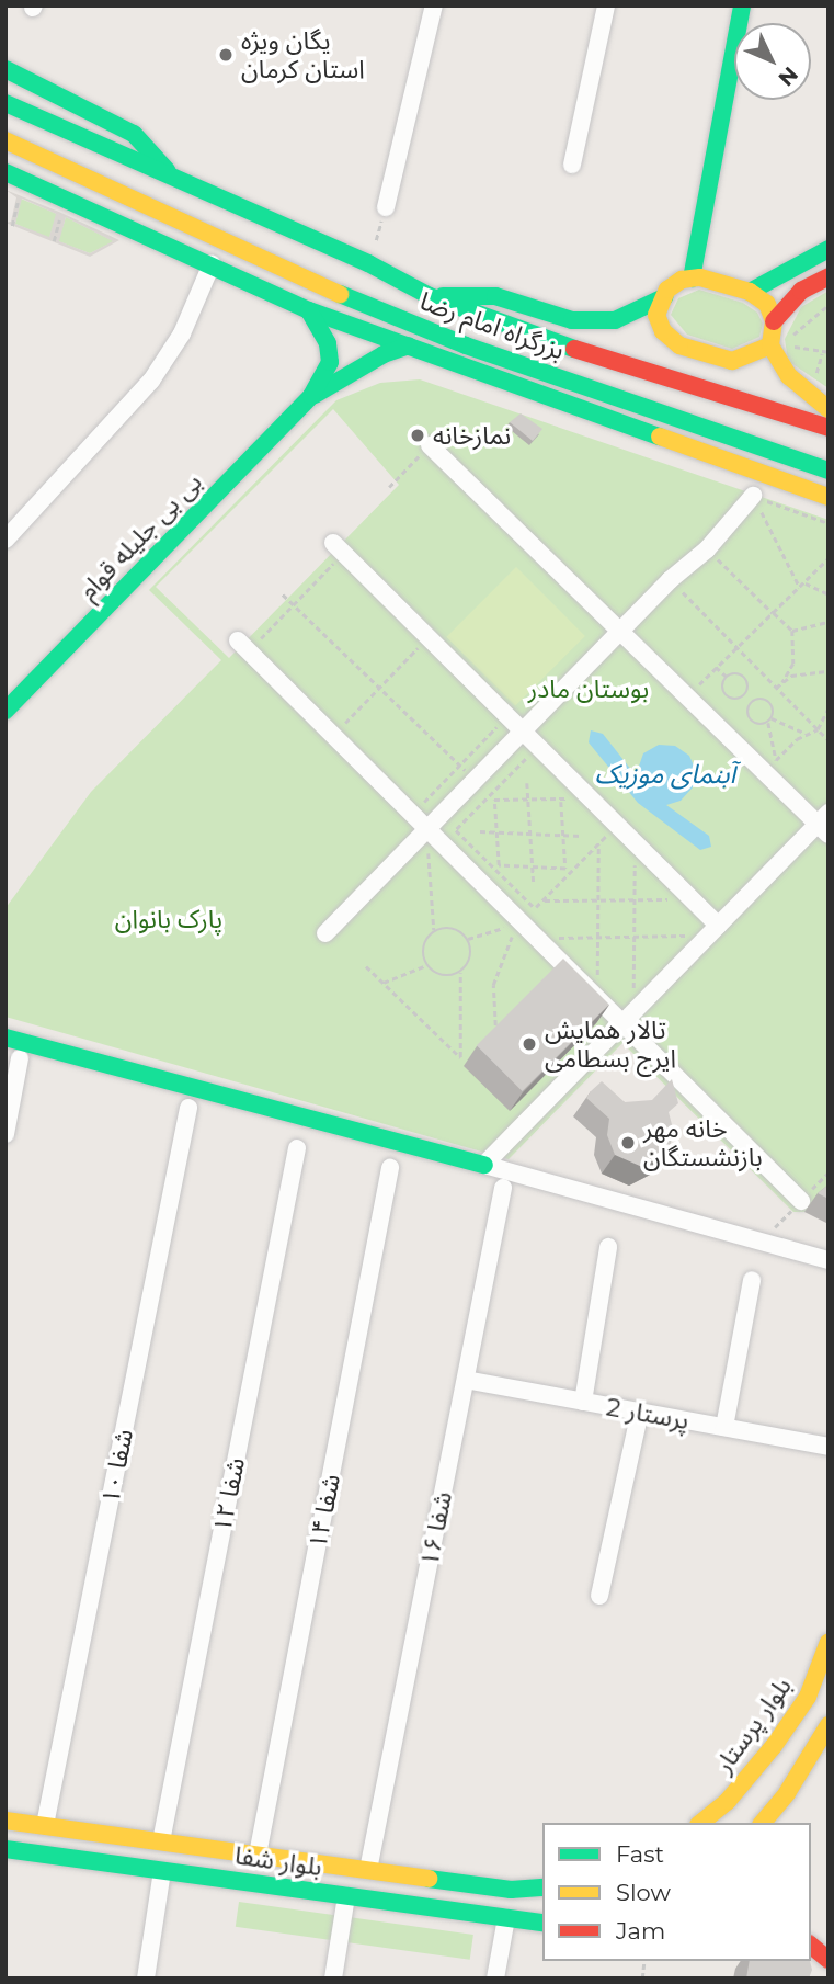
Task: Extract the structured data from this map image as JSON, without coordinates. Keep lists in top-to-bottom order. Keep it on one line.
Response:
{"streets":{"main road":["بزرگراه امام رضا","بی بی جلیله قوام","بلوار پرستار","بلوار شفا"],"street":["پرستار 2","شفا ۱۰","شفا ۱۲","شفا ۱۴","شفا ۱۶"]},"crossings":[["پرستار 2","شفا ۱۶"],["شفا ۱۰","بلوار شفا"],["شفا ۱۲","بلوار شفا"],["شفا ۱۴","بلوار شفا"],["شفا ۱۶","بلوار شفا"]],"water":["آبنمای موزیک"],"parks":["بوستان مادر","پارک بانوان"],"places":["یگان ویژه استان کرمان","نمازخانه","تالار همایش ایرج بسطامی","خانه مهر بازنشستگان"],"legend":["Fast","Slow","Jam"],"north":"bottom right"}
